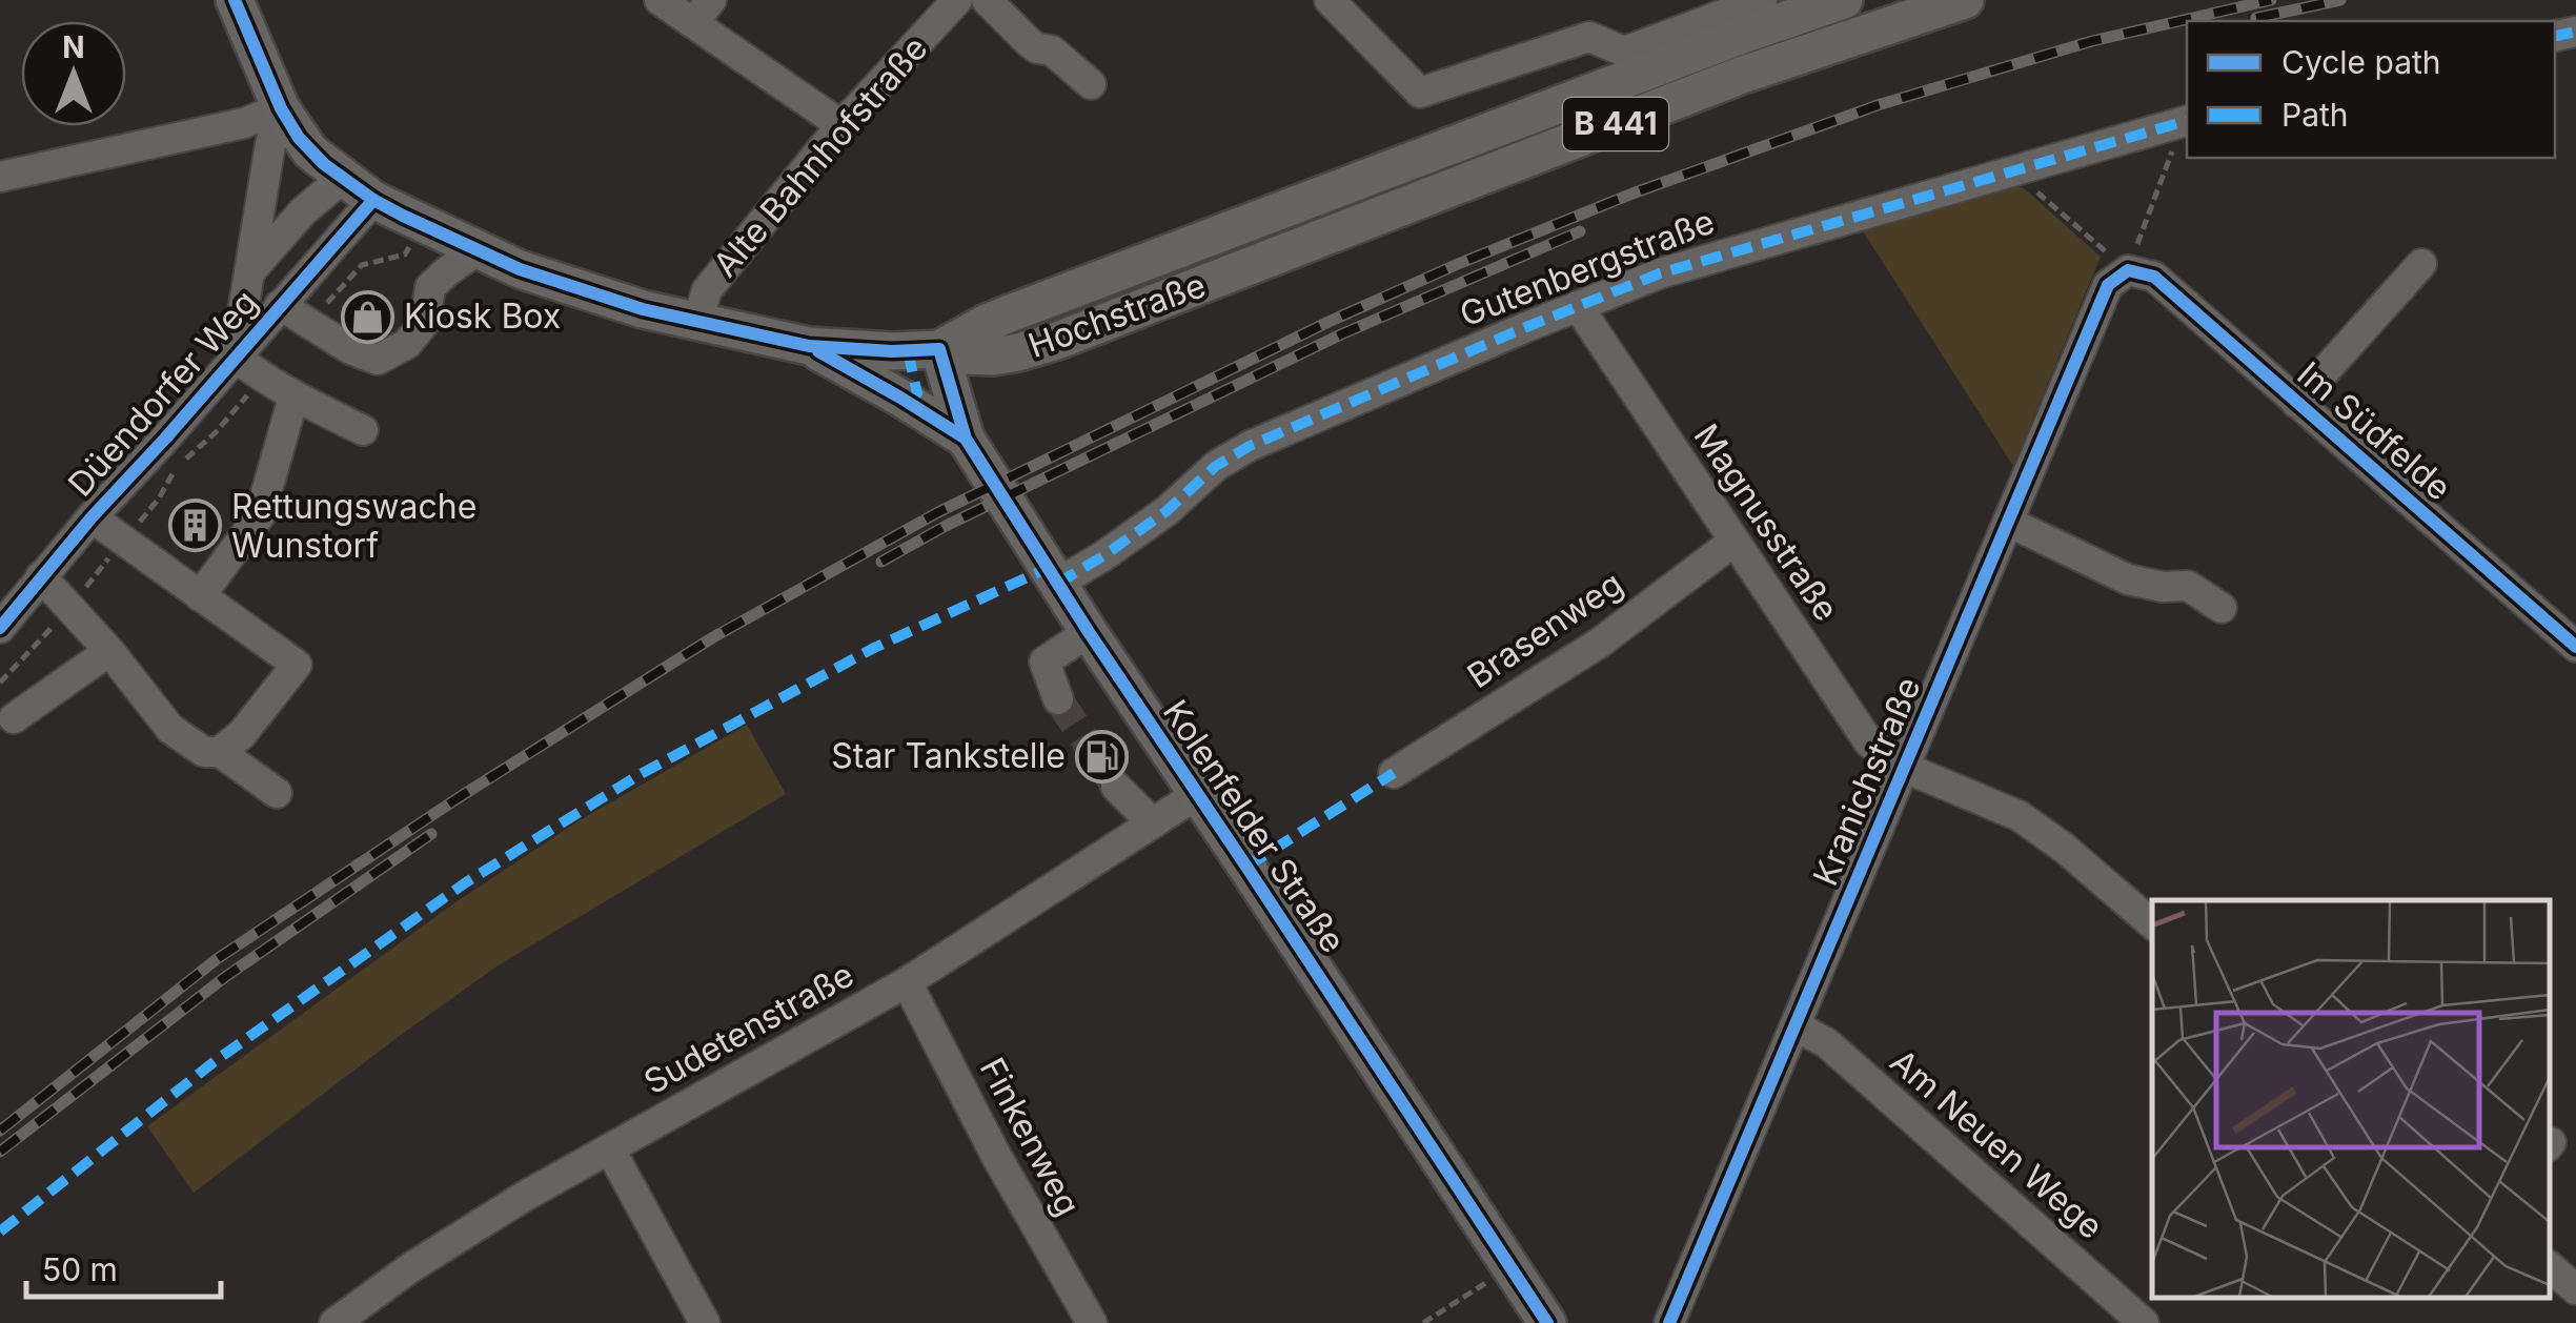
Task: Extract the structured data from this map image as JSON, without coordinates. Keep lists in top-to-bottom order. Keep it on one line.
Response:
{"streets":{"main road":["B 441","Alte Bahnhofstraße","Hochstraße","Kolenfelder Straße"],"street":["Gutenbergstraße","Düendorfer Weg","Im Südfelde","Magnusstraße","Brasenweg","Kranichstraße","Sudetenstraße","Finkenweg","Am Neuen Wege"]},"crossings":[["B 441","Alte Bahnhofstraße"],["B 441","Düendorfer Weg"],["Alte Bahnhofstraße","Hochstraße"],["Alte Bahnhofstraße","Düendorfer Weg"],["Alte Bahnhofstraße","Kolenfelder Straße"],["Gutenbergstraße","Magnusstraße"],["Gutenbergstraße","Kolenfelder Straße"],["Hochstraße","Kolenfelder Straße"],["Im Südfelde","Kranichstraße"],["Magnusstraße","Brasenweg"],["Magnusstraße","Kranichstraße"],["Kranichstraße","Am Neuen Wege"],["Kolenfelder Straße","Sudetenstraße"],["Sudetenstraße","Finkenweg"]],"places":{"shop":["Kiosk Box"],"building":["Rettungswache Wunstorf"],"fuel station":["Star Tankstelle"]},"legend":["Cycle path","Path"],"scale_bar":"50 m","north":"top"}
